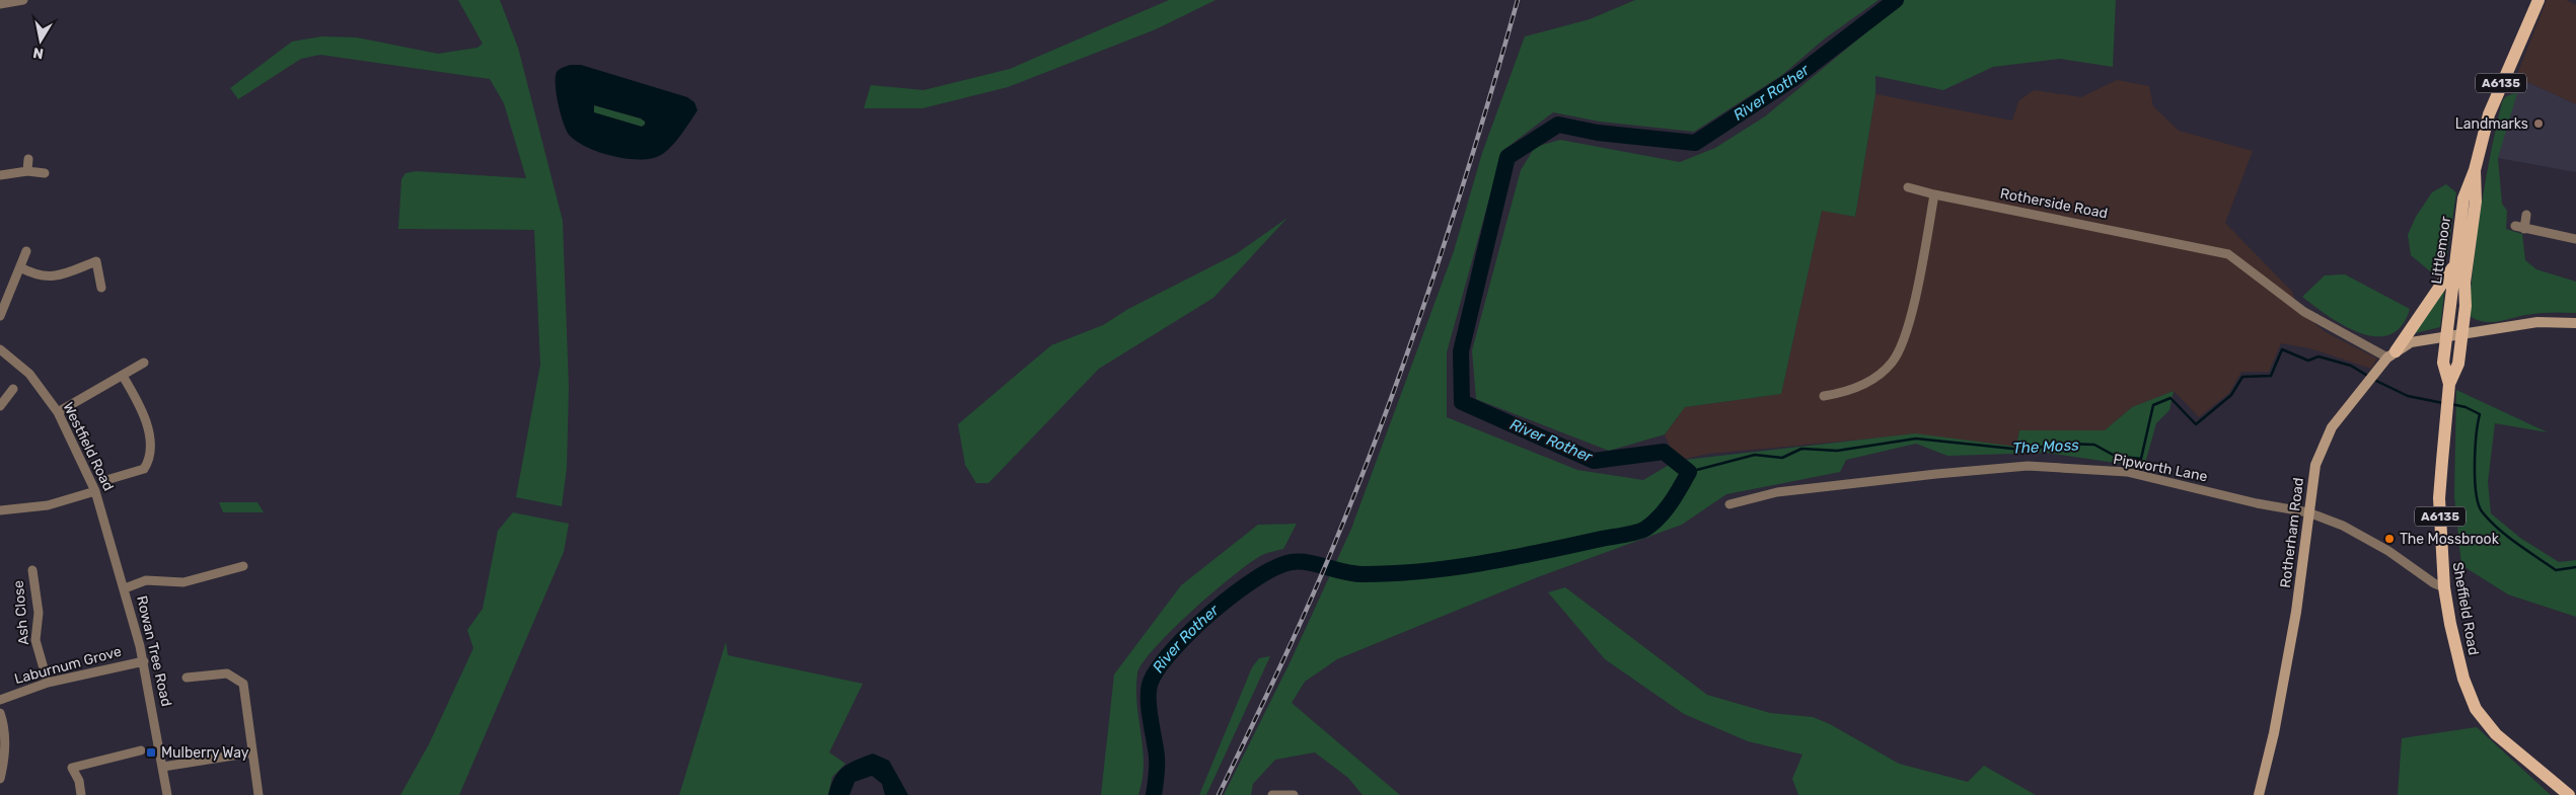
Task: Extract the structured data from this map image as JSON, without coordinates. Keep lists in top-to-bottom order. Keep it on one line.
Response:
{"streets":{"main road":["A6135","Littlemoor","Rotherham Road","Sheffield Road"],"street":["Rotherside Road","Westfield Road","Pipworth Lane","Ash Close","Rowan Tree Road","Laburnum Grove"]},"crossings":[["A6135","Littlemoor"],["A6135","Rotherham Road"],["A6135","Sheffield Road"],["Rotherside Road","Rotherham Road"],["Littlemoor","Rotherham Road"],["Littlemoor","Sheffield Road"],["Westfield Road","Rowan Tree Road"],["Pipworth Lane","Rotherham Road"],["Pipworth Lane","Sheffield Road"],["Rotherham Road","Sheffield Road"],["Ash Close","Laburnum Grove"],["Rowan Tree Road","Laburnum Grove"]],"water":["River Rother","The Moss"],"places":{"other":["Landmarks","The Mossbrook"],"transit":["Mulberry Way"]},"north":"bottom"}
